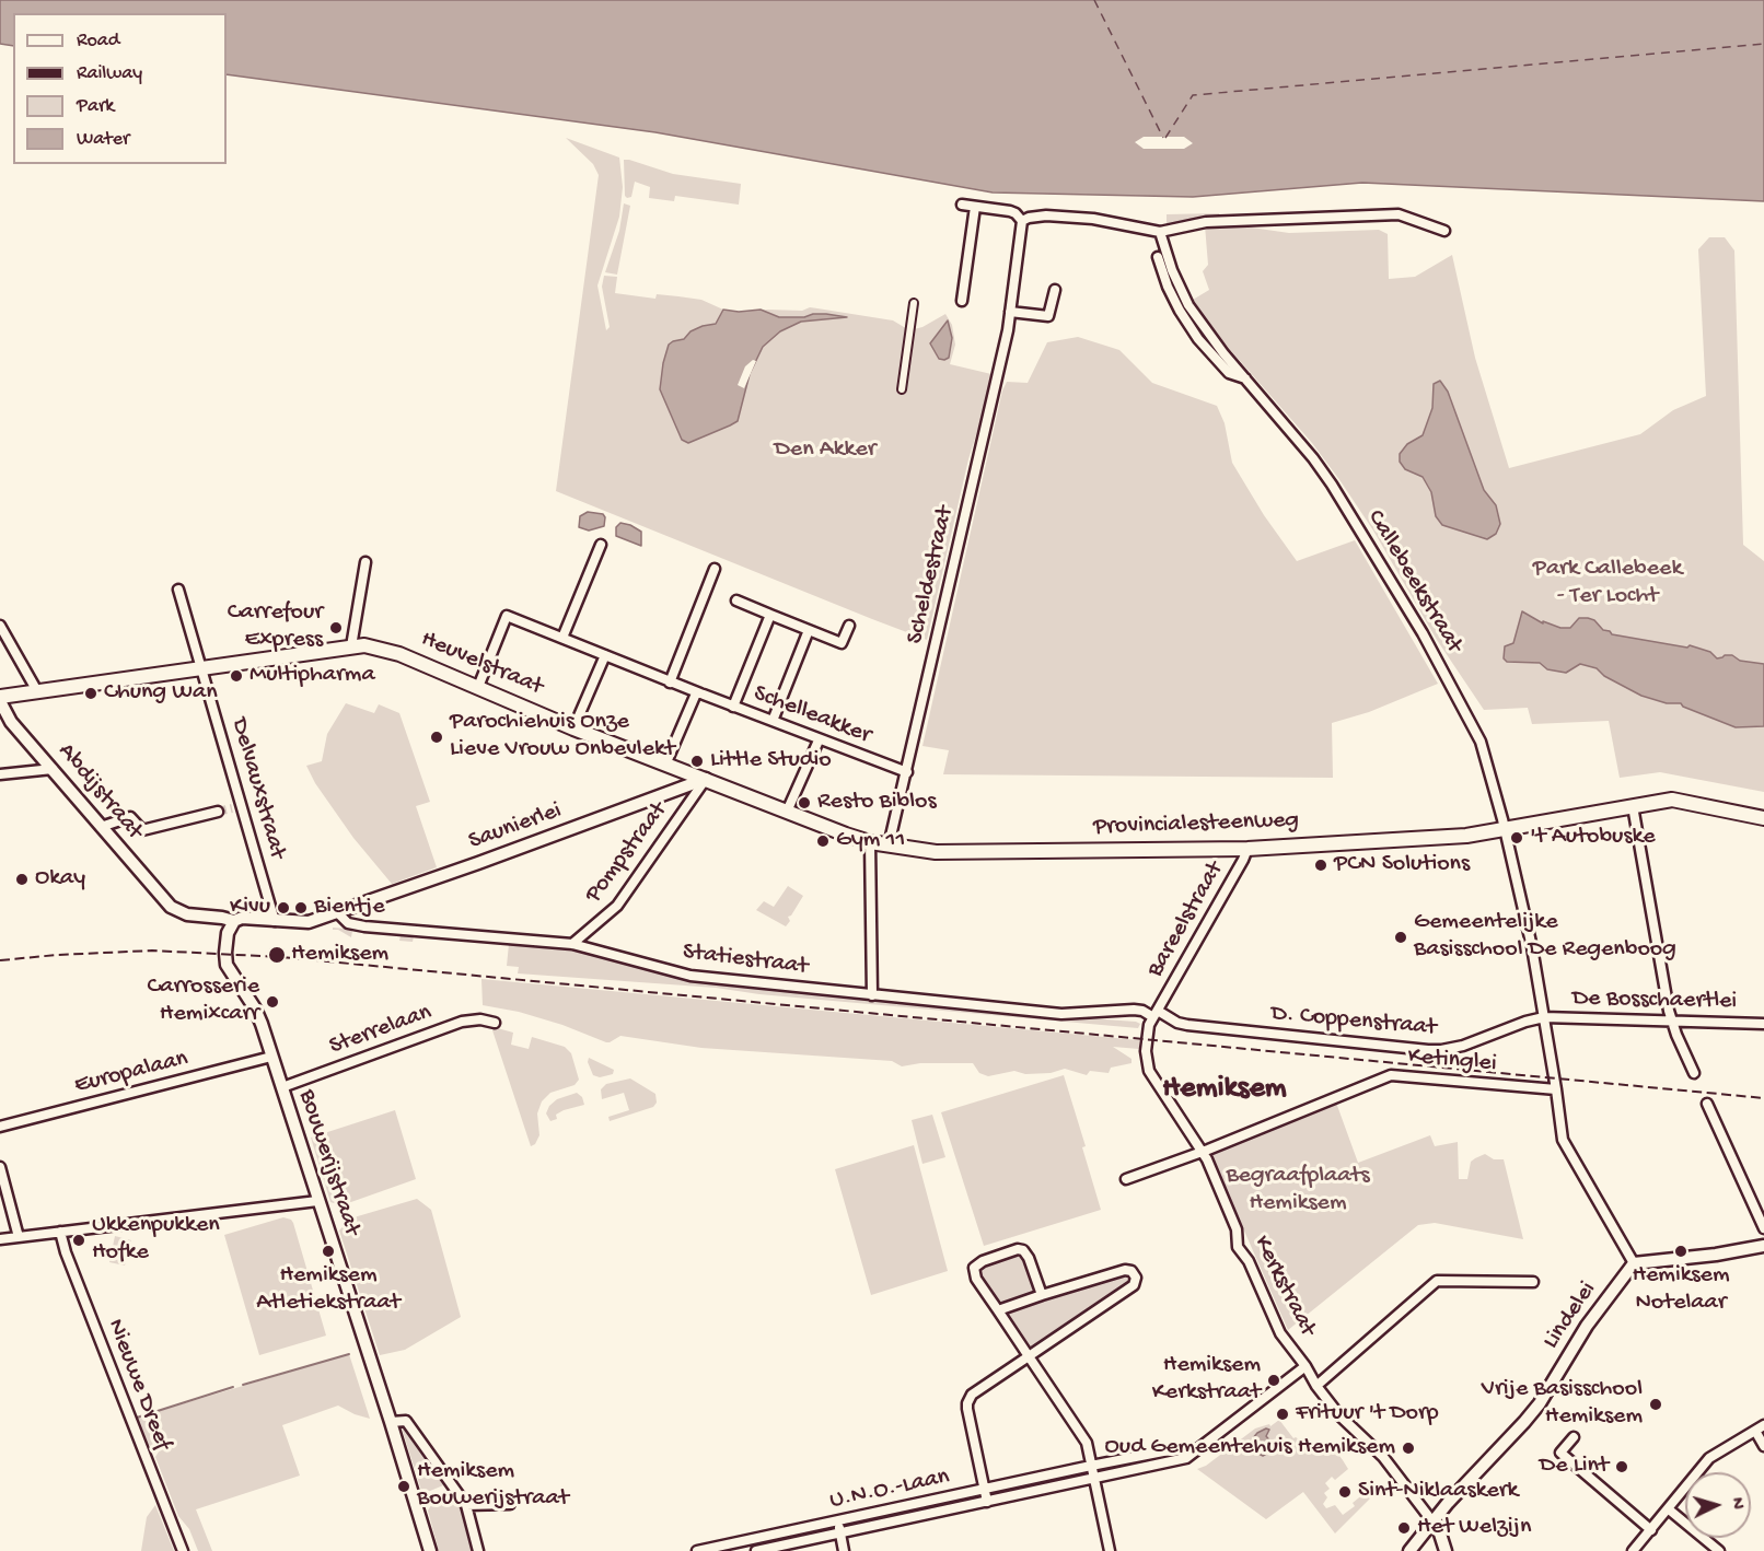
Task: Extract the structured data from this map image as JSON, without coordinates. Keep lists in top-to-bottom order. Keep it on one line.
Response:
{"streets":{"main road":["Heuvelstraat","Provincialesteenweg"],"street":["Scheldestraat","Callebeekstraat","Schelleakker","Delvauxstraat","Abdijstraat","Saunierlei","Pompstraat","Bareelstraat","Statiestraat","De Bosschaertlei","D. Coppenstraat","Sterrelaan","Ketinglei","Europalaan","Bouwerijstraat","Kerkstraat","Lindelei","Nieuwe Dreef","U.N.O.-Laan"]},"crossings":[["Scheldestraat","Heuvelstraat"],["Scheldestraat","Schelleakker"],["Scheldestraat","Provincialesteenweg"],["Callebeekstraat","Provincialesteenweg"],["Callebeekstraat","De Bosschaertlei"],["Callebeekstraat","D. Coppenstraat"],["Callebeekstraat","Ketinglei"],["Callebeekstraat","Lindelei"],["Heuvelstraat","Schelleakker"],["Heuvelstraat","Delvauxstraat"],["Heuvelstraat","Abdijstraat"],["Heuvelstraat","Provincialesteenweg"],["Heuvelstraat","Saunierlei"],["Heuvelstraat","Pompstraat"],["Delvauxstraat","Saunierlei"],["Abdijstraat","Saunierlei"],["Provincialesteenweg","Bareelstraat"],["Saunierlei","Pompstraat"],["Saunierlei","Statiestraat"],["Saunierlei","Bouwerijstraat"],["Pompstraat","Statiestraat"],["Bareelstraat","Statiestraat"],["Bareelstraat","D. Coppenstraat"],["Bareelstraat","Kerkstraat"],["Statiestraat","D. Coppenstraat"],["Statiestraat","Kerkstraat"],["De Bosschaertlei","D. Coppenstraat"],["D. Coppenstraat","Kerkstraat"],["Sterrelaan","Bouwerijstraat"],["Ketinglei","Kerkstraat"],["Europalaan","Bouwerijstraat"],["Kerkstraat","Lindelei"],["Kerkstraat","U.N.O.-Laan"]],"districts":["Hemiksem"],"parks":["Den Akker","Park Callebeek - Ter Locht","Begraafplaats Hemiksem"],"places":["Carrefour Express","Multipharma","Chung Wan","Parochiehuis Onze Lieve Vrouw Onbevlekt","Little Studio","Resto Biblos","'t Autobuske","Gym 11","PCN Solutions","Okay","Kivu","Bientje","Gemeentelijke Basisschool De Regenboog","Hemiksem","Carrosserie Hemixcarr","Ukkenpukken Hofke","Hemiksem Atletiekstraat","Hemiksem Notelaar","Hemiksem Kerkstraat","Vrije Basisschool Hemiksem","Frituur 't Dorp","Oud Gemeentehuis Hemiksem","De Lint","Hemiksem Bouwerijstraat","Sint-Niklaaskerk","Het Welzijn"],"legend":["Road","Railway","Park","Water"],"north":"right"}
